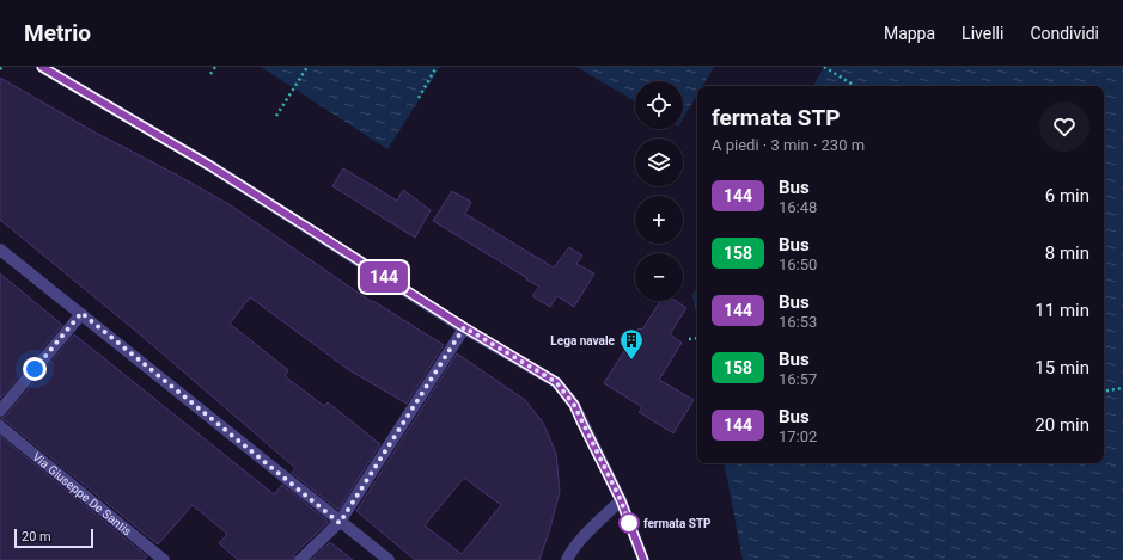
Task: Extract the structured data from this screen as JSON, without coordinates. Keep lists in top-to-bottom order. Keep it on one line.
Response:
{"streets":{"street":["Via Giuseppe De Santis"]},"places":{"building":["Lega navale"],"other":["fermata STP"]},"lines":["bus line 144"],"scale_bar":"20 m","page":{"header":"Metrio","nav":["Mappa","Livelli","Condividi"],"on_map":"144","map_buttons":["+","−"],"heading":["fermata STP","A piedi · 3 min · 230 m"],"list":[{"mark":"144","name":"Bus","note":"16:48","value":"6 min"},{"mark":"158","name":"Bus","note":"16:50","value":"8 min"},{"mark":"144","name":"Bus","note":"16:53","value":"11 min"},{"mark":"158","name":"Bus","note":"16:57","value":"15 min"},{"mark":"144","name":"Bus","note":"17:02","value":"20 min"}],"scale":"20 m"}}
